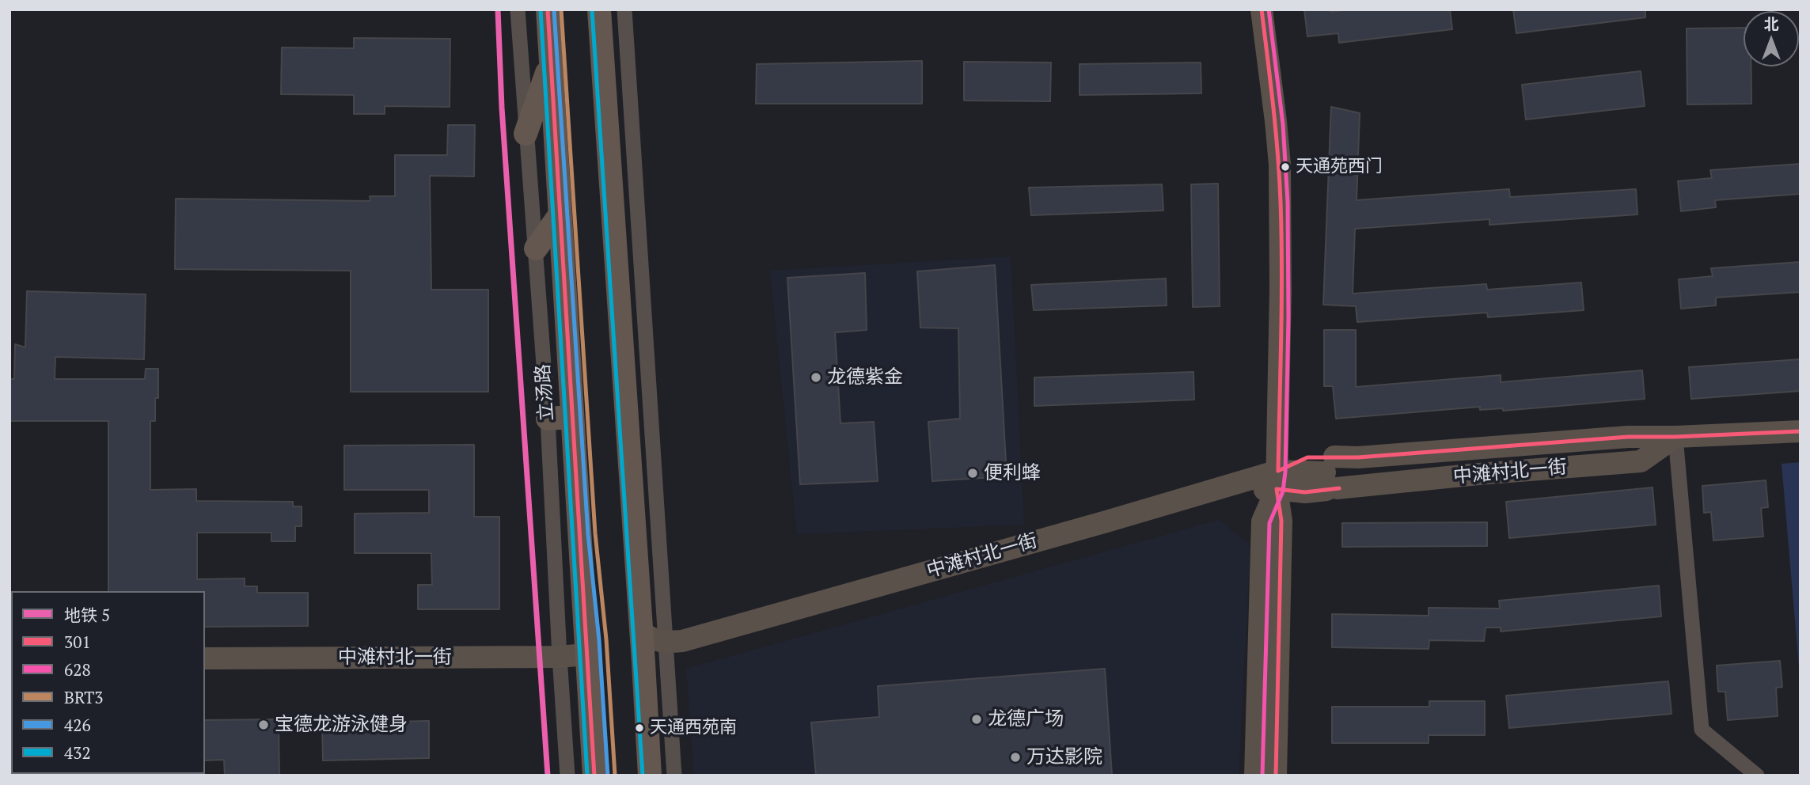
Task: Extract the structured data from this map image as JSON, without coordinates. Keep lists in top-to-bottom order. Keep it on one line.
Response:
{"streets":{"main road":["立汤路"],"street":["中滩村北一街"]},"crossings":[["立汤路","中滩村北一街"]],"places":["天通苑西门","龙德紫金","便利蜂","龙德广场","宝德龙游泳健身","天通西苑南","万达影院"],"lines":["metro line 5","transit line 301","transit line 628","transit line BRT3","transit line 426","transit line 432"],"legend":["地铁 5","301","628","BRT3","426","432"],"north":"top"}
